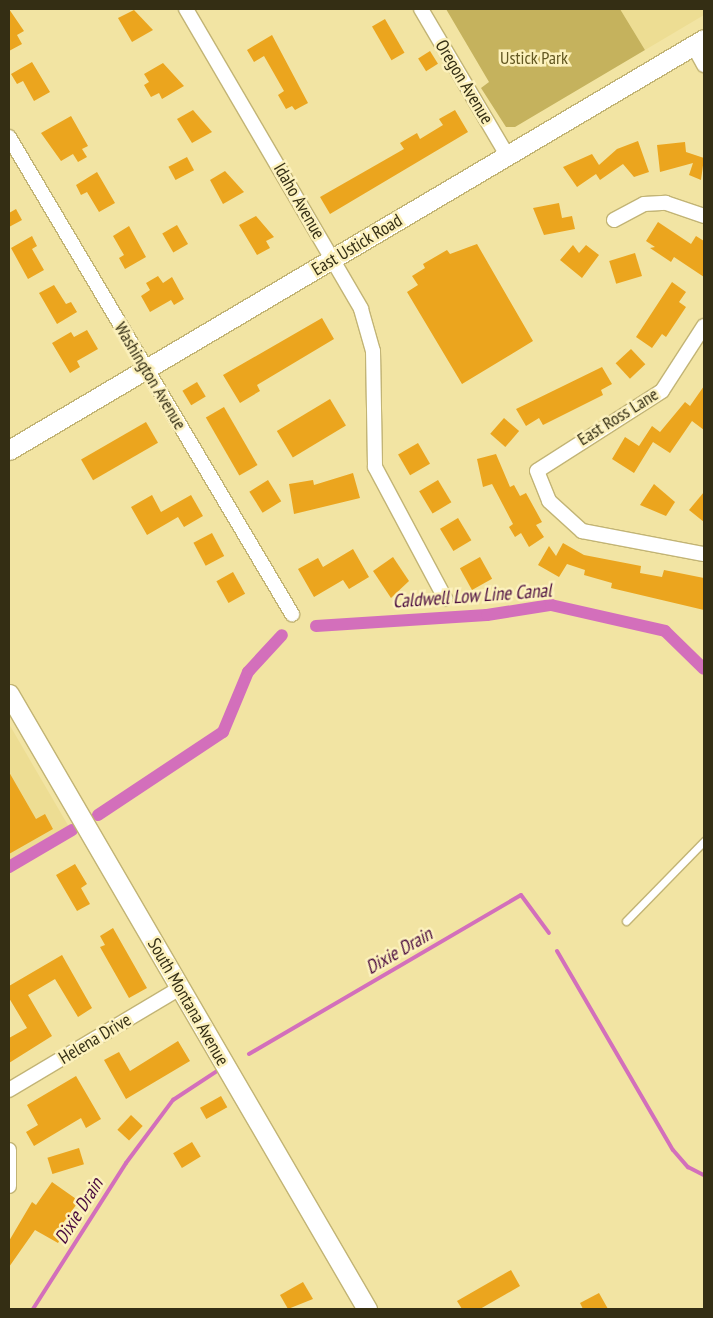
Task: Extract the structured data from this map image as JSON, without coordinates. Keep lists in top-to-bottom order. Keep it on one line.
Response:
{"streets":{"main road":["East Ustick Road","South Montana Avenue"],"street":["Oregon Avenue","Idaho Avenue","Washington Avenue","East Ross Lane","Helena Drive"]},"crossings":[["Oregon Avenue","East Ustick Road"],["Idaho Avenue","East Ustick Road"],["East Ustick Road","Washington Avenue"],["South Montana Avenue","Helena Drive"]],"water":["Caldwell Low Line Canal","Dixie Drain"],"parks":["Ustick Park"]}
